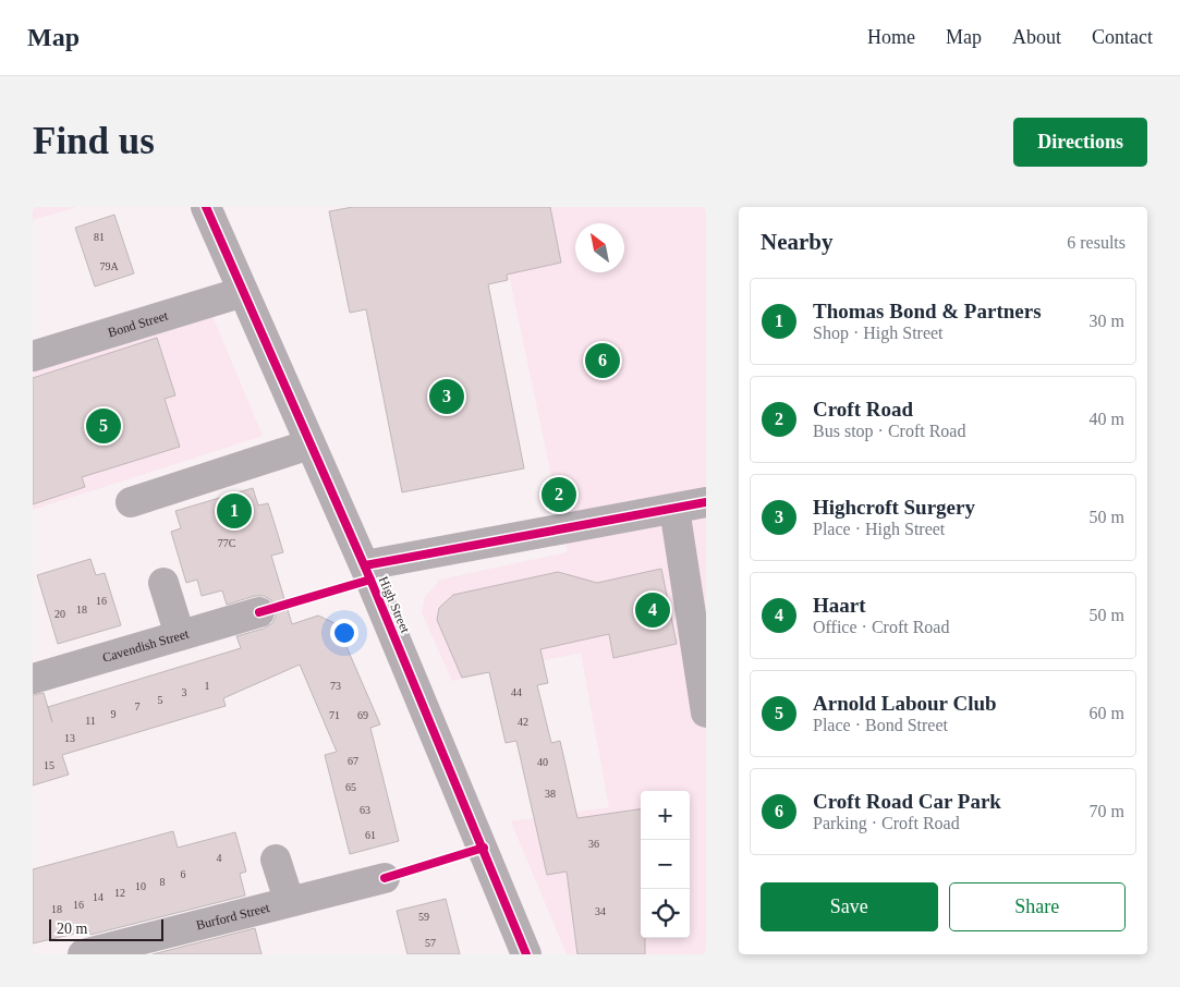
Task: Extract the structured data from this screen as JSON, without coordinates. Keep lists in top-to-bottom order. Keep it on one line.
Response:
{"streets":{"street":["Bond Street","High Street","Cavendish Street","Burford Street"]},"crossings":[["Bond Street","High Street"]],"house_numbers":["81","79A","77C","16","18","20","1","73","3","44","5","7","9","71","69","11","42","13","67","40","15","65","38","63","61","36","4","6","8","10","12","14","16","18","34","59","57"],"scale_bar":"20 m","north":"top left","page":{"header":"Map","nav":["Home","Map","About","Contact"],"buttons":["Directions",["Save","Share"]],"title":"Find us","heading":["Nearby","6 results"],"list":[{"mark":"1","name":"Thomas Bond & Partners","note":"Shop · High Street","value":"30 m"},{"mark":"2","name":"Croft Road","note":"Bus stop · Croft Road","value":"40 m"},{"mark":"3","name":"Highcroft Surgery","note":"Place · High Street","value":"50 m"},{"mark":"4","name":"Haart","note":"Office · Croft Road","value":"50 m"},{"mark":"5","name":"Arnold Labour Club","note":"Place · Bond Street","value":"60 m"},{"mark":"6","name":"Croft Road Car Park","note":"Parking · Croft Road","value":"70 m"}],"pins":["6","3","5","2","1","4"],"map_buttons":["+","−"],"scale":"20 m"}}
